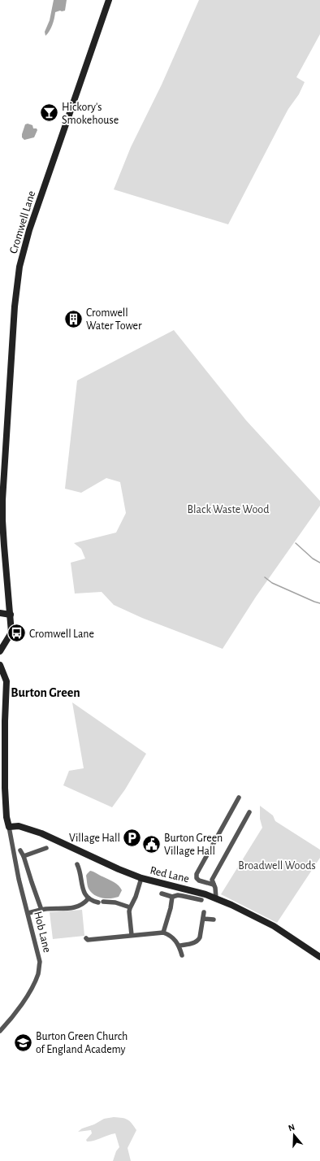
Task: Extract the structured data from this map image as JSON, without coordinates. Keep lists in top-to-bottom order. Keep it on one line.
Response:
{"streets":{"street":["Cromwell Lane","Red Lane","Hob Lane"]},"crossings":[["Red Lane","Hob Lane"]],"districts":["Burton Green"],"parks":["Black Waste Wood","Broadwell Woods"],"places":{"bar":["Hickory's Smokehouse"],"building":["Cromwell Water Tower"],"bus stop":["Cromwell Lane"],"parking":["Village Hall"],"public building":["Burton Green Village Hall"],"school or university":["Burton Green Church of England Academy"]},"north":"top"}
